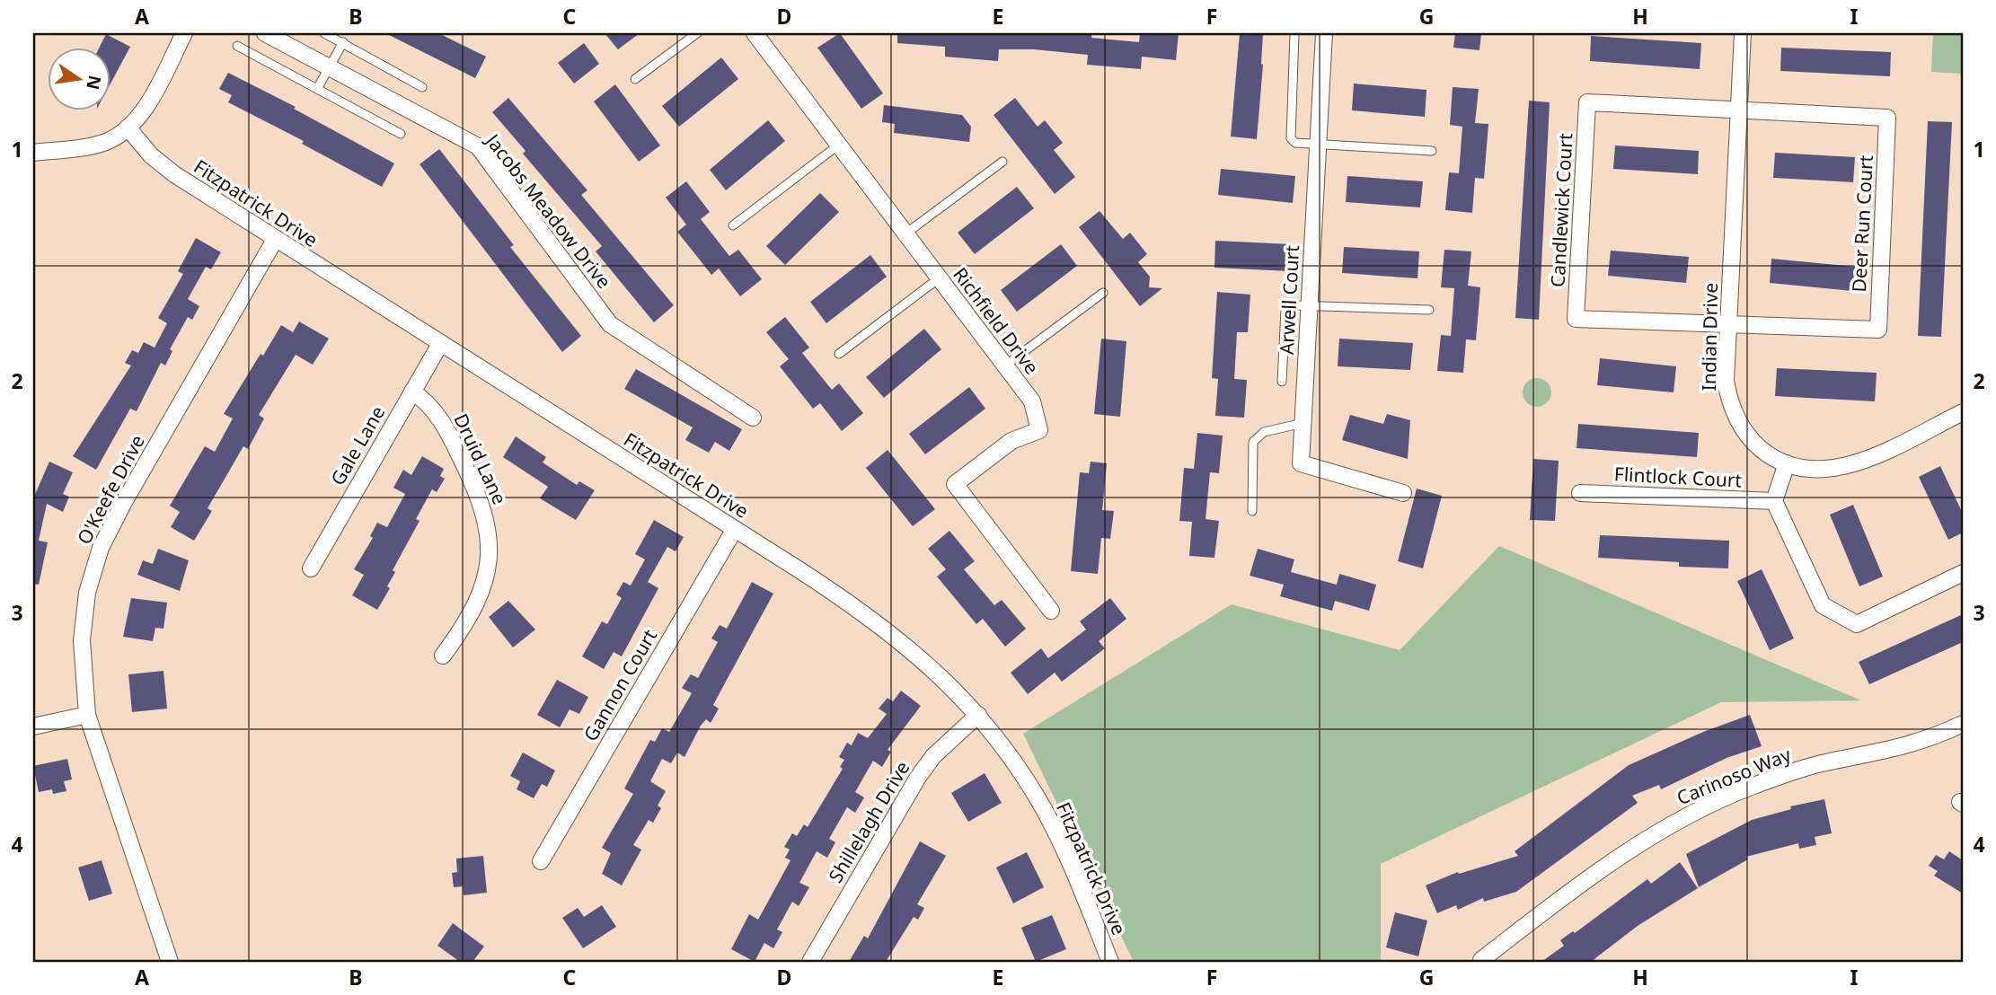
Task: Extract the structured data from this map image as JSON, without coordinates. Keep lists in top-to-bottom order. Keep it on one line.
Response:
{"streets":{"street":["Fitzpatrick Drive","Candlewick Court","Jacobs Meadow Drive","Deer Run Court","Arwell Court","Richfield Drive","Indian Drive","Gale Lane","Druid Lane","Flintlock Court","O'Keefe Drive","Gannon Court","Carinoso Way","Shillelagh Drive"]},"crossings":[["Fitzpatrick Drive","Gale Lane"],["Fitzpatrick Drive","O'Keefe Drive"],["Fitzpatrick Drive","Gannon Court"],["Fitzpatrick Drive","Shillelagh Drive"],["Candlewick Court","Deer Run Court"],["Candlewick Court","Indian Drive"],["Deer Run Court","Indian Drive"],["Gale Lane","Druid Lane"]],"north":"right","grid":{"columns":["A","B","C","D","E","F","G","H","I"],"rows":["1","2","3","4"]}}
